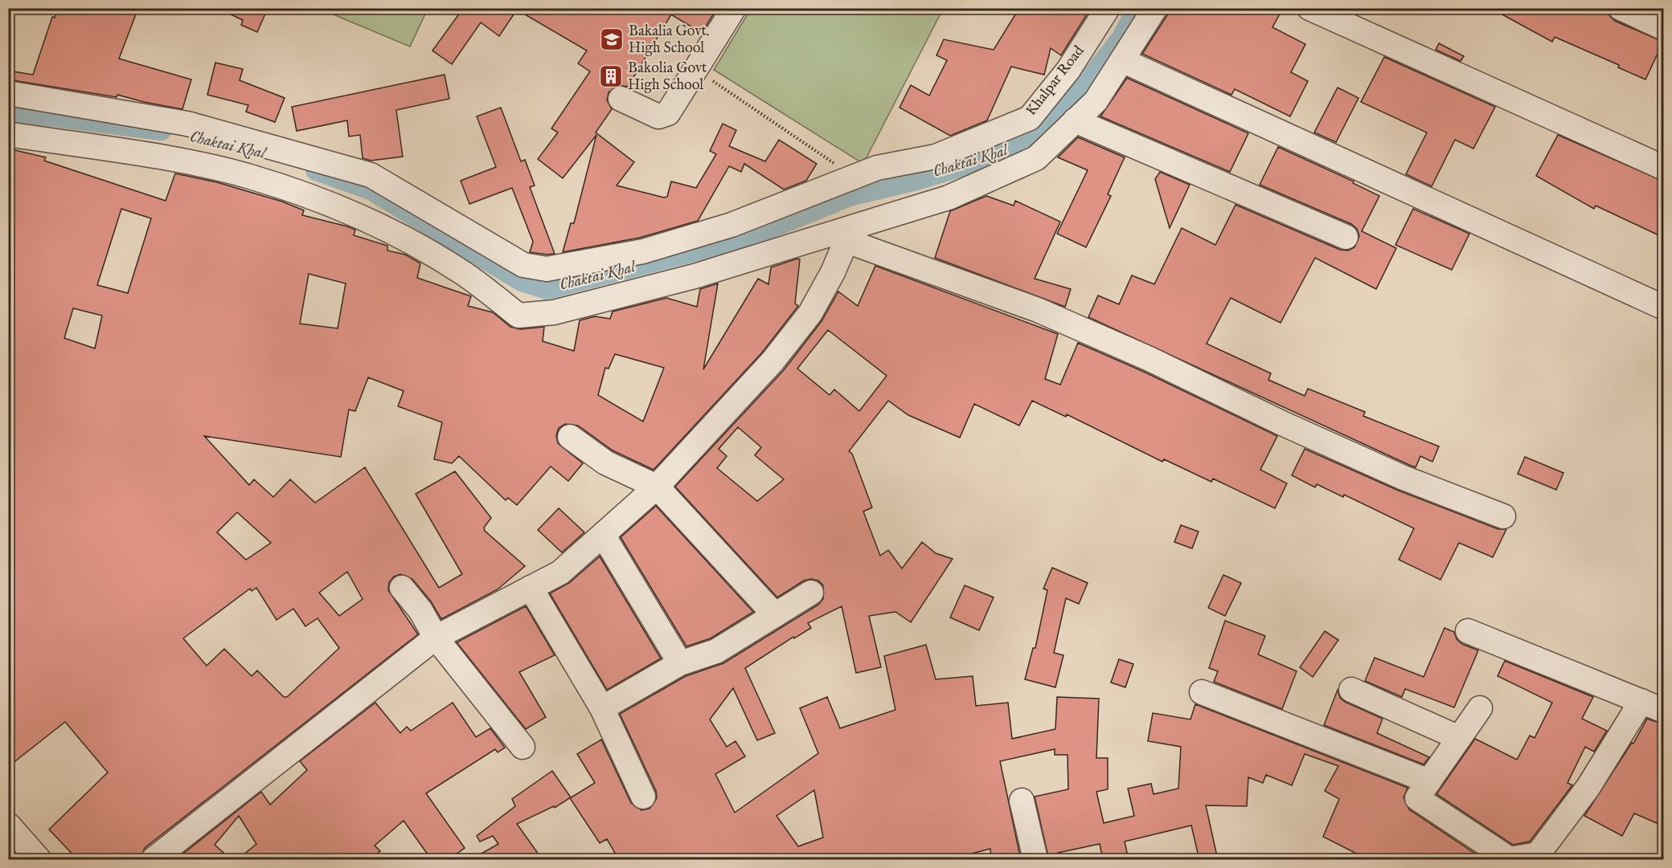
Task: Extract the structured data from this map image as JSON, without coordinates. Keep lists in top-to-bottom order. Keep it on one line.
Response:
{"streets":{"street":["Khalpar Road"]},"water":["Chaktai Khal"],"places":{"school or university":["Bakalia Govt. High School"],"building":["Bakolia Govt High School"]}}
